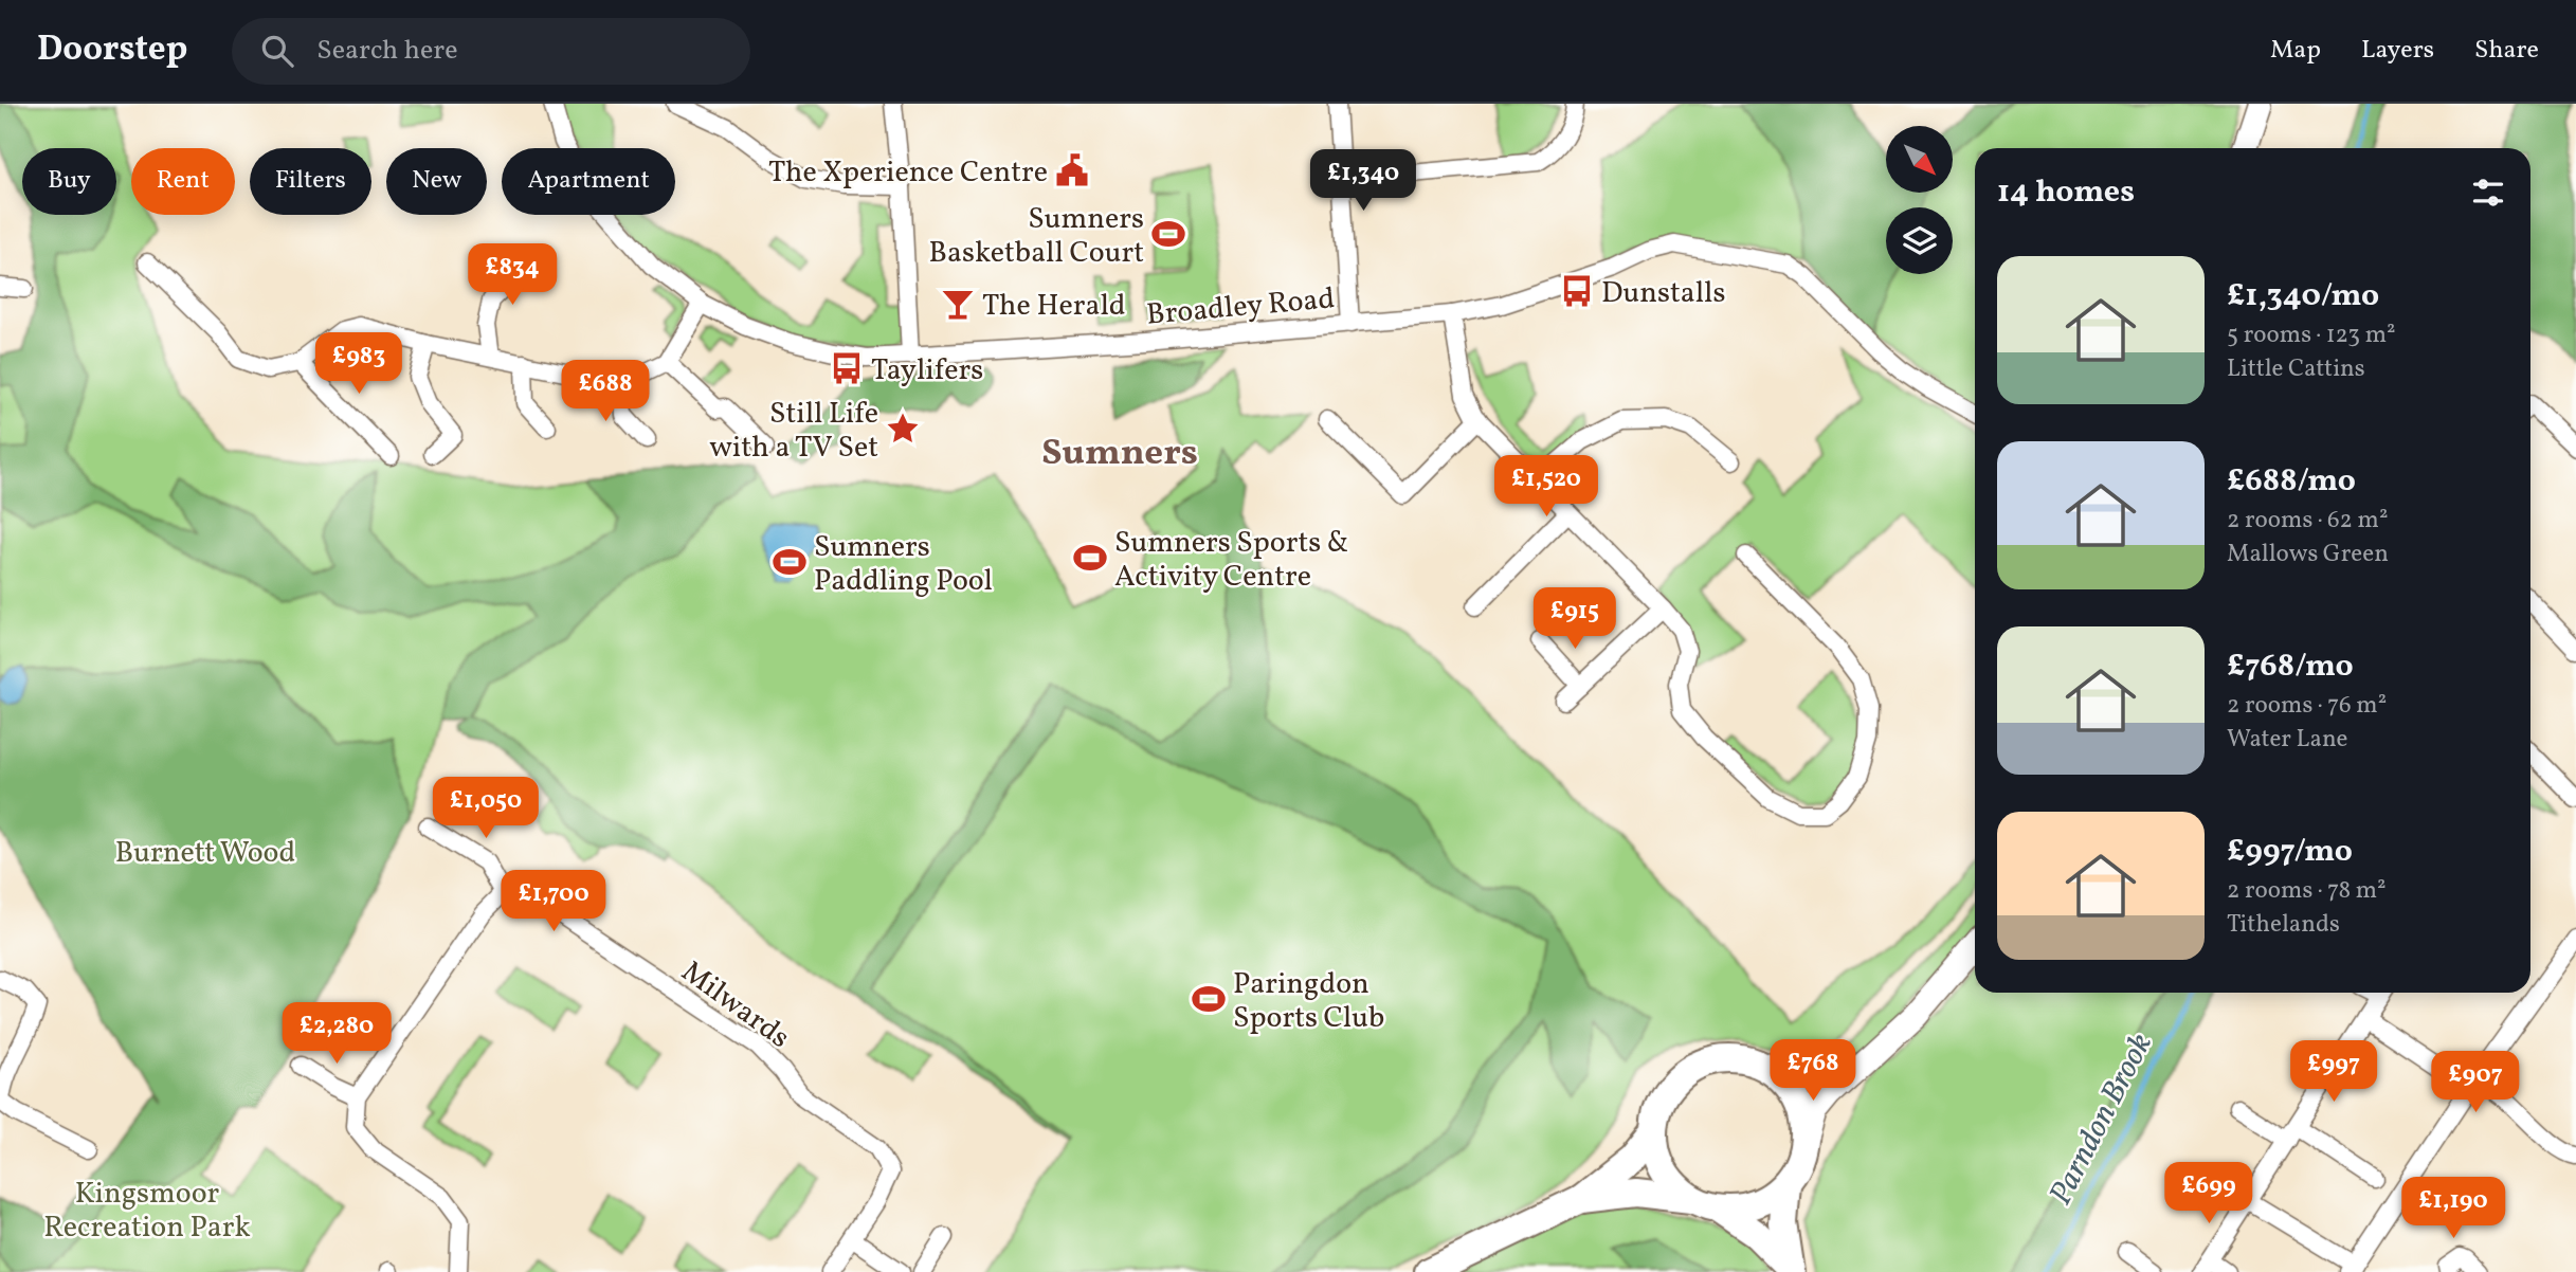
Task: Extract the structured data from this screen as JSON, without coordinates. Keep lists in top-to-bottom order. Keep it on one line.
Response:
{"streets":{"street":["Broadley Road","Milwards"]},"districts":["Sumners"],"water":["Parndon Brook"],"parks":["Burnett Wood","Kingsmoor Recreation Park"],"places":{"public building":["The Xperience Centre"],"sports":["Sumners Basketball Court","Sumners Sports & Activity Centre","Sumners Paddling Pool","Paringdon Sports Club"],"bus stop":["Dunstalls","Taylifers"],"bar":["The Herald"],"place":["Still Life with a TV Set"]},"north":"bottom right","page":{"header":"Doorstep","search":"Search here","nav":["Map","Layers","Share"],"chip":["Buy","Rent","Filters","New","Apartment"],"heading":"14 homes","price":["£1,340","£834","£983","£688","£1,520","£915","£1,050","£1,700","£2,280","£768","£997","£907","£699","£1,190"],"list":[{"name":"£1,340/mo","note":"5 rooms · 123 m² · Little Cattins"},{"name":"£688/mo","note":"2 rooms · 62 m² · Mallows Green"},{"name":"£768/mo","note":"2 rooms · 76 m² · Water Lane"},{"name":"£997/mo","note":"2 rooms · 78 m² · Tithelands"}]}}
